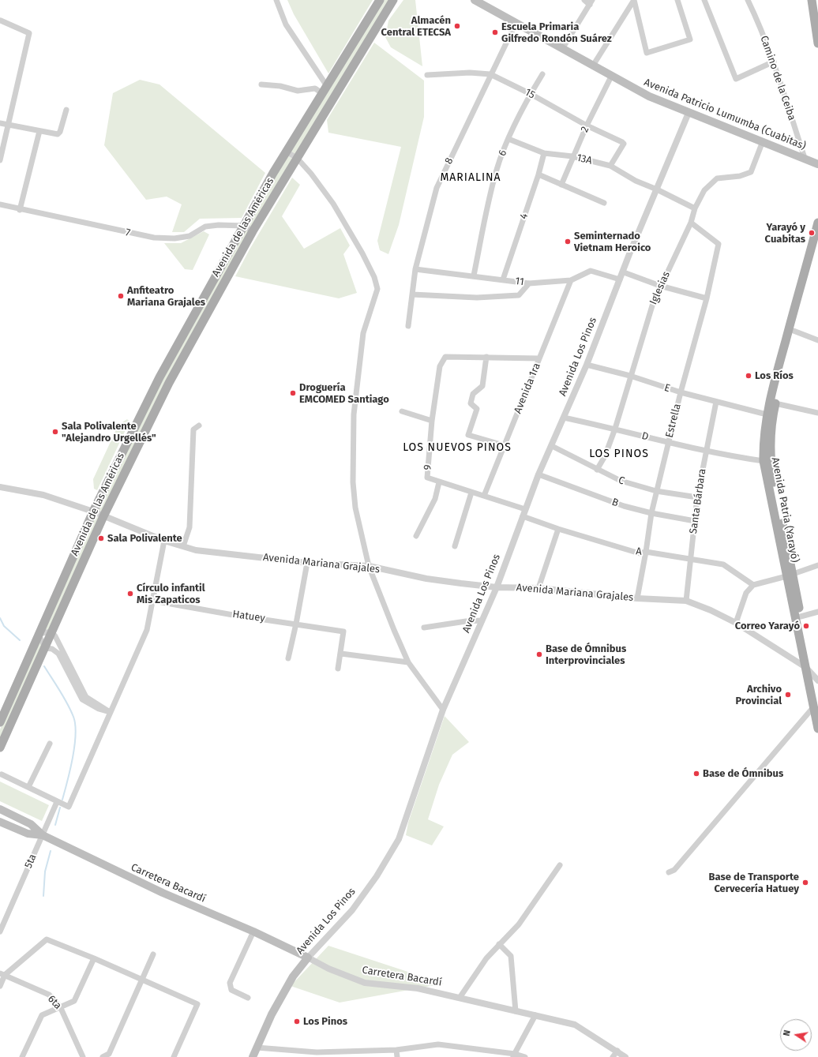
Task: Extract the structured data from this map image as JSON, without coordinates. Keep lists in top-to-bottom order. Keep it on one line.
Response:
{"streets":{"main road":["Avenida Patricio Lumumba (Cuabitas)","Avenida de las Américas","Avenida Los Pinos","Avenida Patria (Yarayó)","Carretera Bacardí"],"street":["Camino de la Ceiba","15","2","6","13A","8","4","7","11","Iglesias","Avenida 1ra","E","Estrella","D","9","C","Santa Bárbara","B","A","Avenida Mariana Grajales","Hatuey","5ta","6ta"]},"crossings":[["Camino de la Ceiba","Avenida Patricio Lumumba (Cuabitas)"],["15","2"],["15","6"],["15","13A"],["15","8"],["Avenida Patricio Lumumba (Cuabitas)","2"],["Avenida Patricio Lumumba (Cuabitas)","8"],["Avenida Patricio Lumumba (Cuabitas)","Iglesias"],["Avenida Patricio Lumumba (Cuabitas)","Avenida Los Pinos"],["2","13A"],["6","13A"],["6","11"],["13A","4"],["13A","Iglesias"],["13A","Avenida Los Pinos"],["8","11"],["4","11"],["Avenida de las Américas","7"],["Avenida de las Américas","Avenida Mariana Grajales"],["11","Avenida Los Pinos"],["11","Avenida 1ra"],["Iglesias","E"],["Iglesias","Estrella"],["Iglesias","D"],["Iglesias","C"],["Avenida Los Pinos","E"],["Avenida Los Pinos","D"],["Avenida Los Pinos","9"],["Avenida Los Pinos","C"],["Avenida Los Pinos","B"],["Avenida Los Pinos","A"],["Avenida Los Pinos","Avenida Mariana Grajales"],["Avenida Los Pinos","Carretera Bacardí"],["Avenida 1ra","9"],["E","Estrella"],["E","Santa Bárbara"],["E","Avenida Patria (Yarayó)"],["Estrella","D"],["Estrella","C"],["Estrella","B"],["Estrella","A"],["Estrella","Avenida Mariana Grajales"],["D","Santa Bárbara"],["D","Avenida Patria (Yarayó)"],["C","Santa Bárbara"],["Santa Bárbara","B"],["Santa Bárbara","A"],["Santa Bárbara","Avenida Mariana Grajales"],["Avenida Patria (Yarayó)","Avenida Mariana Grajales"],["5ta","Carretera Bacardí"]],"districts":["MARIALINA","LOS NUEVOS PINOS","LOS PINOS"],"places":["Almacén Central ETECSA","Escuela Primaria Gilfredo Rondón Suárez","Yarayó y Cuabitas","Seminternado Vietnam Heroico","Anfiteatro Mariana Grajales","Los Ríos","Droguería EMCOMED Santiago","Sala Polivalente \"Alejandro Urgellés\"","Sala Polivalente","Círculo infantil Mis Zapaticos","Correo Yarayó","Base de Ómnibus Interprovinciales","Archivo Provincial","Base de Ómnibus","Base de Transporte Cervecería Hatuey","Los Pinos"],"north":"left"}
